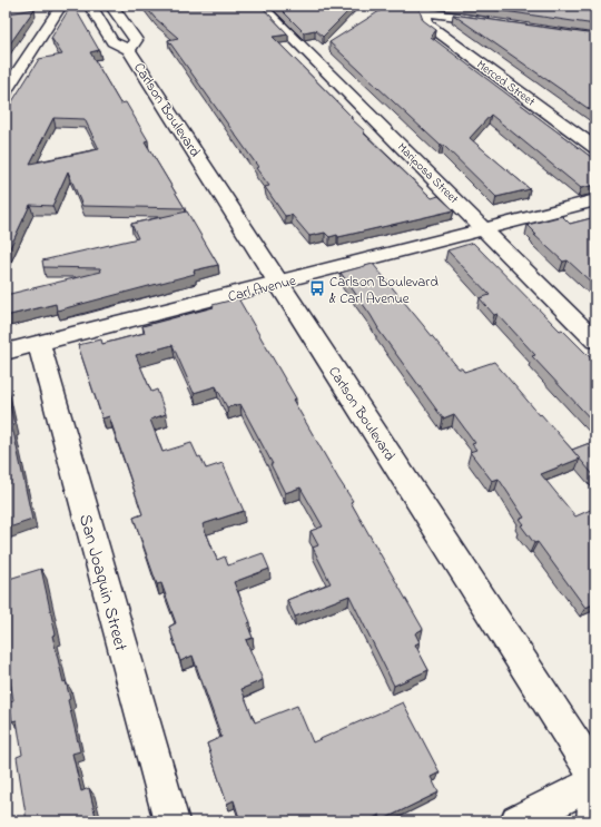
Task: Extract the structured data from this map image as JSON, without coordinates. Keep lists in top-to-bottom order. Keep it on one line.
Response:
{"streets":{"main road":["Carlson Boulevard"],"street":["Merced Street","Mariposa Street","Carl Avenue","San Joaquin Street"]},"crossings":[["Carlson Boulevard","Carl Avenue"],["Mariposa Street","Carl Avenue"],["Carl Avenue","San Joaquin Street"]],"places":{"bus stop":["Carlson Boulevard & Carl Avenue"]}}
